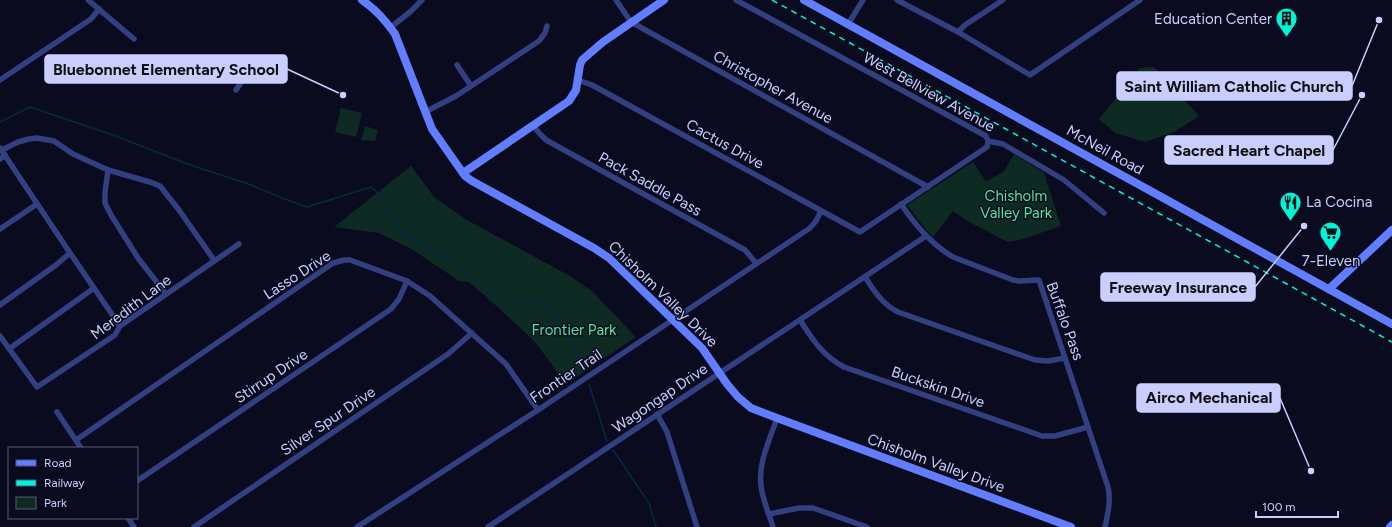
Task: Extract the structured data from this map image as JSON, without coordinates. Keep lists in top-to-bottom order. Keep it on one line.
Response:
{"streets":{"street":["Christopher Avenue","West Bellview Avenue","Cactus Drive","McNeil Road","Pack Saddle Pass","Lasso Drive","Chisholm Valley Drive","Meredith Lane","Buffalo Pass","Stirrup Drive","Frontier Trail","Buckskin Drive","Wagongap Drive","Silver Spur Drive"]},"crossings":[["Cactus Drive","Buffalo Pass"],["Cactus Drive","Frontier Trail"],["Pack Saddle Pass","Frontier Trail"],["Lasso Drive","Stirrup Drive"],["Lasso Drive","Frontier Trail"],["Lasso Drive","Silver Spur Drive"],["Chisholm Valley Drive","Frontier Trail"],["Chisholm Valley Drive","Wagongap Drive"],["Buffalo Pass","Buckskin Drive"],["Buffalo Pass","Wagongap Drive"],["Buckskin Drive","Wagongap Drive"]],"parks":["Chisholm Valley Park","Frontier Park"],"places":{"other":["Saint William Catholic Church","Bluebonnet Elementary School","Sacred Heart Chapel","Freeway Insurance","Airco Mechanical"],"building":["Education Center"],"restaurant":["La Cocina"],"supermarket":["7-Eleven"]},"legend":["Road","Railway","Park"],"scale_bar":"100 m"}
